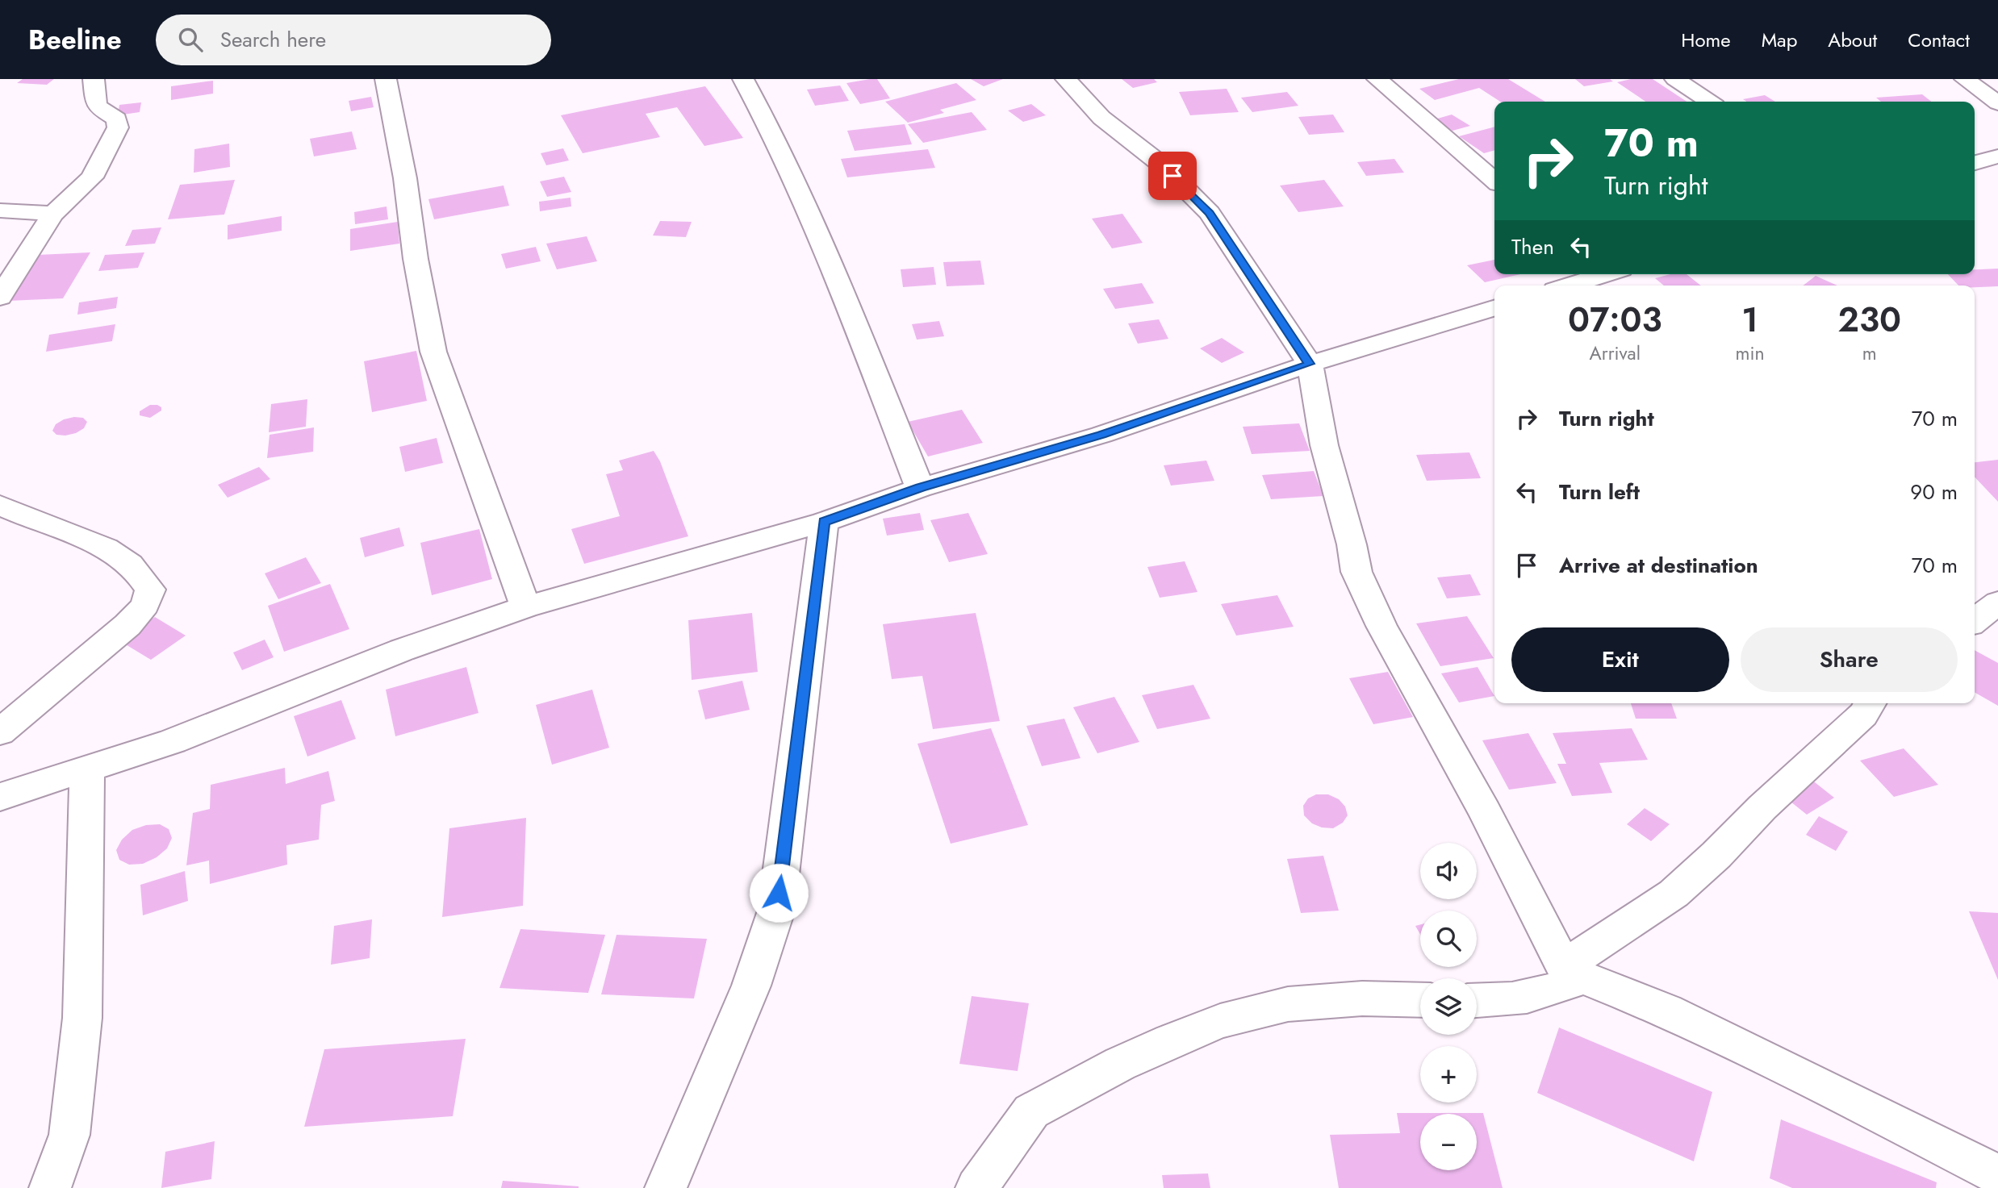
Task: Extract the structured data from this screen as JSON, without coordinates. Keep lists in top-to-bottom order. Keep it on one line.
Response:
{"page":{"header":"Beeline","search":"Search here","nav":["Home","Map","About","Contact"],"turn":["70 m","Turn right"],"then":"Then","eta":["07:03","Arrival","1","min","230","m"],"list":[{"name":"Turn right","value":"70 m"},{"name":"Turn left","value":"90 m"},{"name":"Arrive at destination","value":"70 m"}],"buttons":["Exit","Share"],"map_buttons":["+","−"]}}
